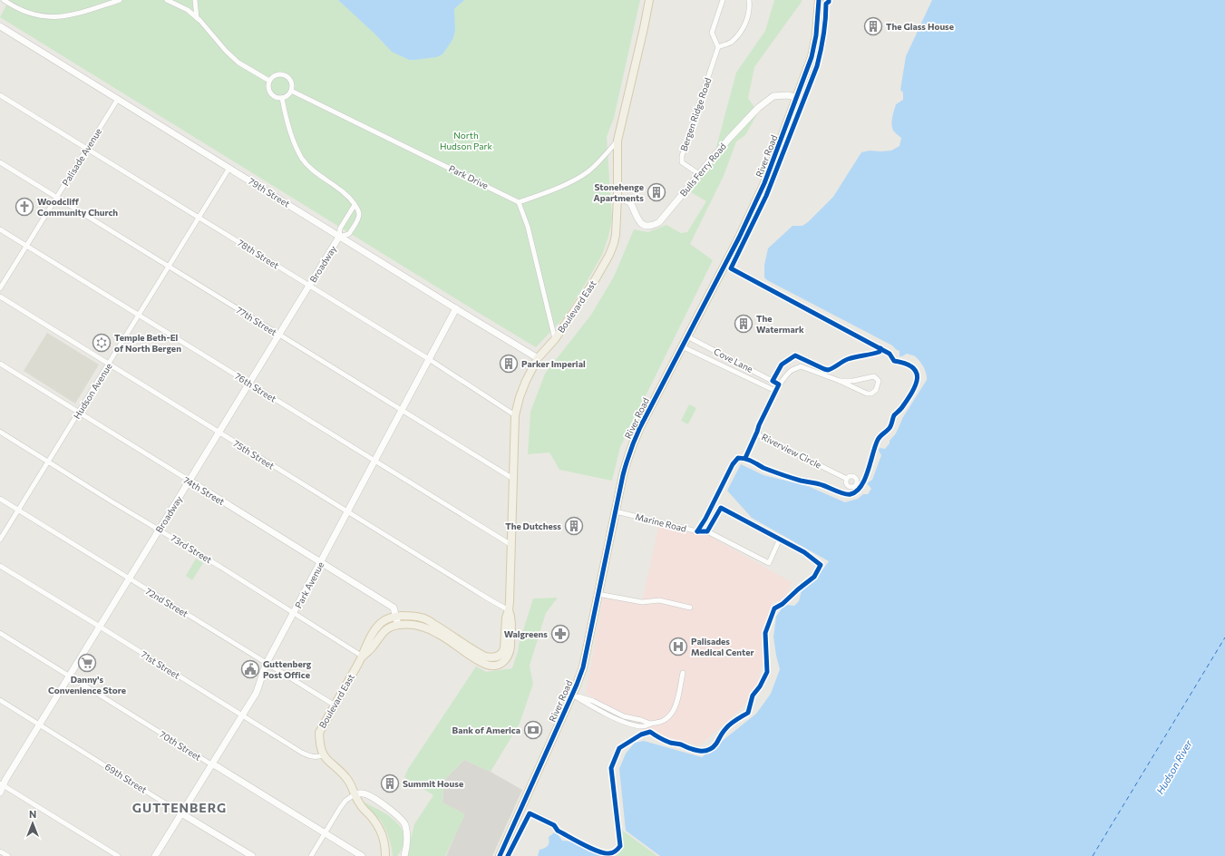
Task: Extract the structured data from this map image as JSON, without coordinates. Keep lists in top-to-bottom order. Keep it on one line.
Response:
{"streets":{"main road":["River Road","Boulevard East"],"street":["Bergen Ridge Road","Palisade Avenue","Bulls Ferry Road","Park Drive","79th Street","78th Street","Broadway","77th Street","Cove Lane","76th Street","Hudson Avenue","Riverview Circle","75th Street","74th Street","Marine Road","73rd Street","Park Avenue","72nd Street","71st Street","70th Street","69th Street"]},"crossings":[["Bergen Ridge Road","Bulls Ferry Road"],["River Road","Bulls Ferry Road"],["River Road","Cove Lane"],["River Road","Marine Road"],["Palisade Avenue","79th Street"],["Palisade Avenue","78th Street"],["Palisade Avenue","77th Street"],["Palisade Avenue","76th Street"],["Bulls Ferry Road","Boulevard East"],["79th Street","Broadway"],["79th Street","Boulevard East"],["79th Street","Hudson Avenue"],["79th Street","Park Avenue"],["78th Street","Broadway"],["78th Street","Boulevard East"],["78th Street","Hudson Avenue"],["78th Street","Park Avenue"],["Broadway","77th Street"],["Broadway","76th Street"],["Broadway","75th Street"],["Broadway","74th Street"],["Broadway","73rd Street"],["Broadway","72nd Street"],["Broadway","71st Street"],["Broadway","70th Street"],["Broadway","69th Street"],["Boulevard East","77th Street"],["Boulevard East","76th Street"],["Boulevard East","75th Street"],["Boulevard East","74th Street"],["Boulevard East","73rd Street"],["Boulevard East","72nd Street"],["Boulevard East","71st Street"],["77th Street","Hudson Avenue"],["77th Street","Park Avenue"],["Cove Lane","Riverview Circle"],["76th Street","Hudson Avenue"],["76th Street","Park Avenue"],["Hudson Avenue","75th Street"],["Hudson Avenue","74th Street"],["Hudson Avenue","73rd Street"],["Hudson Avenue","72nd Street"],["75th Street","Park Avenue"],["74th Street","Park Avenue"],["73rd Street","Park Avenue"],["Park Avenue","72nd Street"],["Park Avenue","71st Street"],["Park Avenue","70th Street"],["Park Avenue","69th Street"]],"districts":["GUTTENBERG"],"water":["Hudson River"],"parks":["North Hudson Park"],"places":{"building":["The Glass House","Stonehenge Apartments","The Watermark","Parker Imperial","The Dutchess","Summit House"],"church":["Woodcliff Community Church"],"synagogue":["Temple Beth-El of North Bergen"],"pharmacy":["Walgreens"],"hospital":["Palisades Medical Center"],"supermarket":["Danny's Convenience Store"],"public building":["Guttenberg Post Office"],"bank":["Bank of America"]},"north":"top"}
